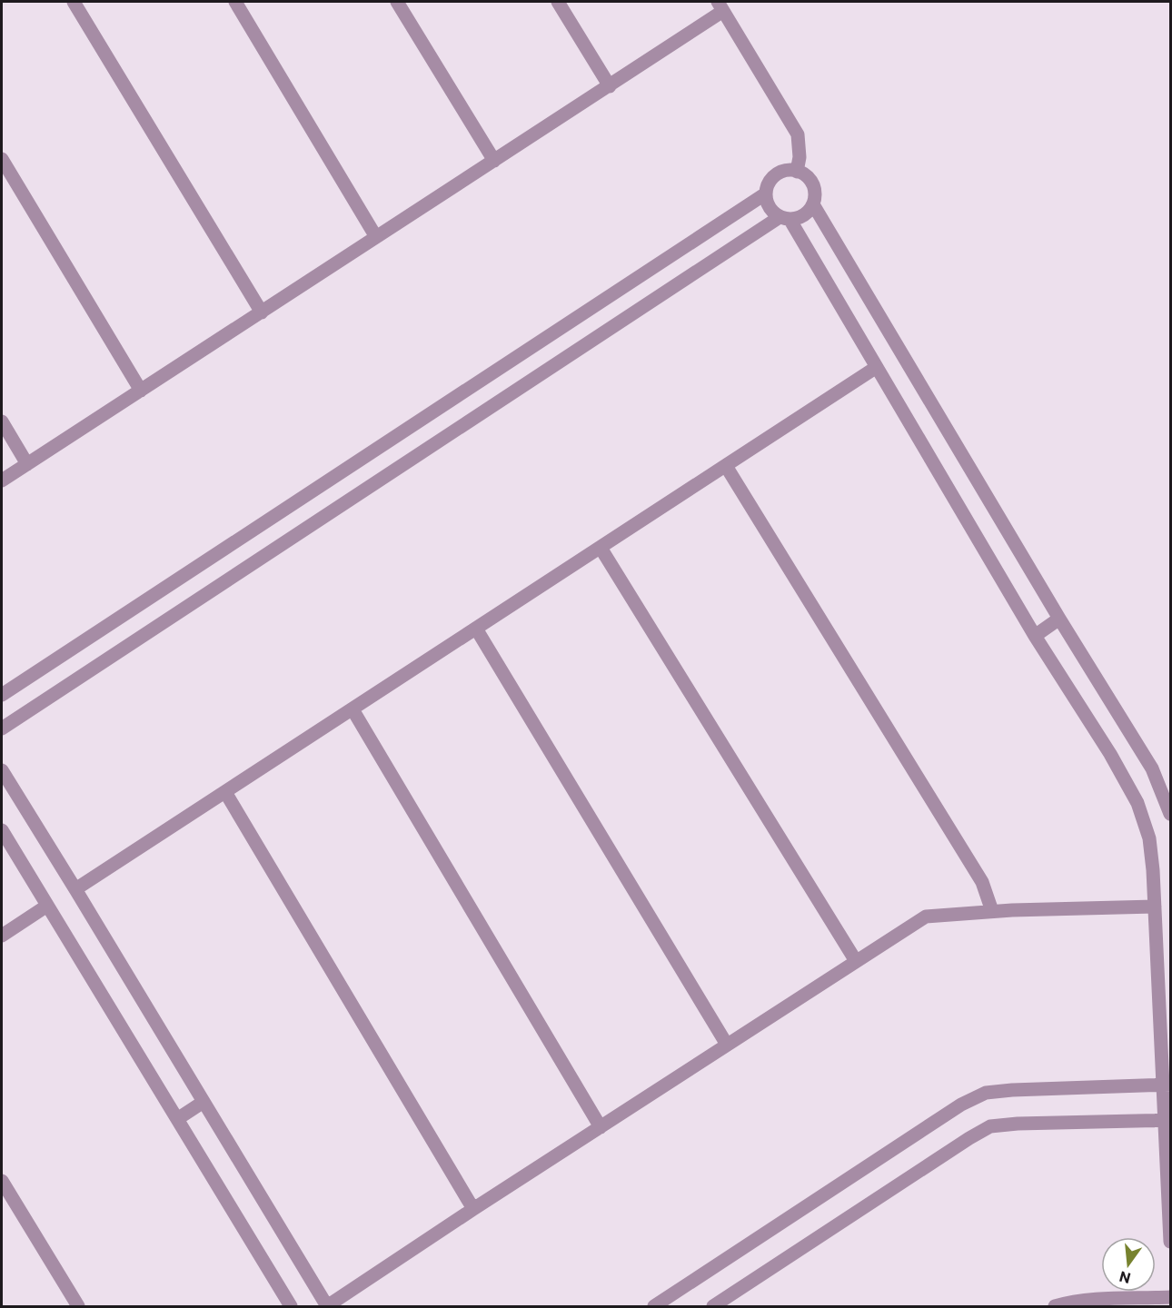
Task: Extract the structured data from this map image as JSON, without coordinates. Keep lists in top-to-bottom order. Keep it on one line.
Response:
{"north":"bottom"}
